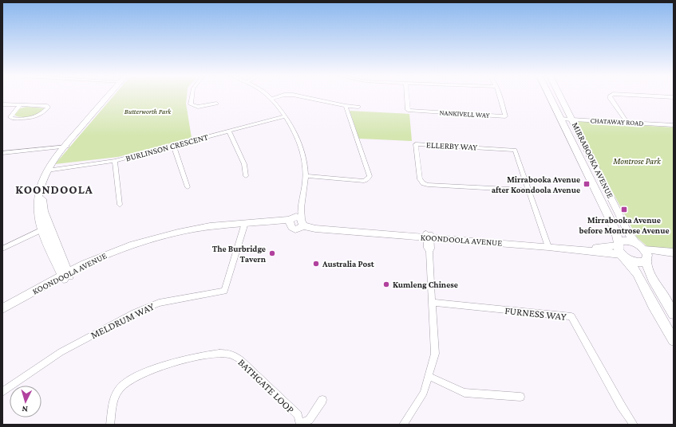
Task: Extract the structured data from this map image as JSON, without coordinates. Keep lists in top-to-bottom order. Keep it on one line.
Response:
{"streets":{"main road":["MIRRABOOKA AVENUE"],"street":["NANKIVELL WAY","CHATAWAY ROAD","ELLERBY WAY","BURLINSON CRESCENT","KOONDOOLA AVENUE","FURNESS WAY","MELDRUM WAY","BATHGATE LOOP"]},"crossings":[["CHATAWAY ROAD","MIRRABOOKA AVENUE"],["ELLERBY WAY","KOONDOOLA AVENUE"],["MIRRABOOKA AVENUE","KOONDOOLA AVENUE"],["KOONDOOLA AVENUE","MELDRUM WAY"]],"districts":["KOONDOOLA"],"parks":["Butterworth Park","Montrose Park"],"places":{"transit":["Mirrabooka Avenue after Koondoola Avenue","Mirrabooka Avenue before Montrose Avenue"],"other":["The Burbridge Tavern","Australia Post","Kumleng Chinese"]},"north":"bottom"}
